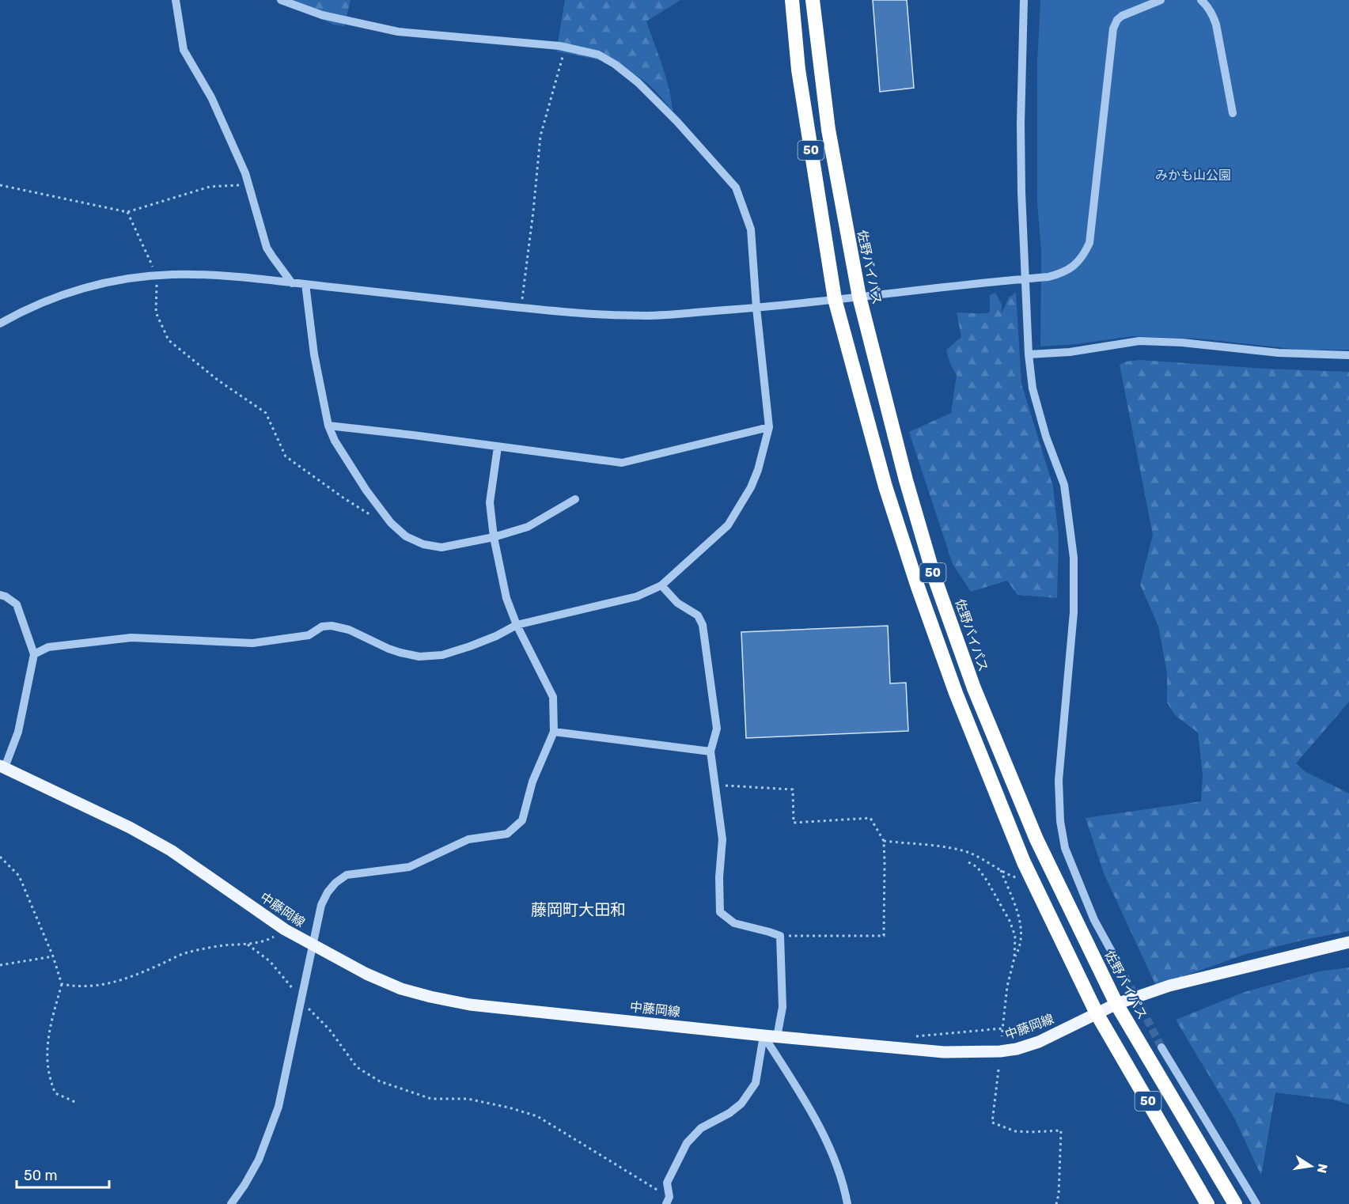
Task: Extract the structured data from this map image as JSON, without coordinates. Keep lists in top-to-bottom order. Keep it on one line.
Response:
{"streets":{"highway":["50","佐野バイパス"],"main road":["中藤岡線"]},"crossings":[["50","中藤岡線"],["佐野バイパス","中藤岡線"]],"districts":["藤岡町大田和"],"parks":["みかも山公園"],"scale_bar":"50 m","north":"right"}
